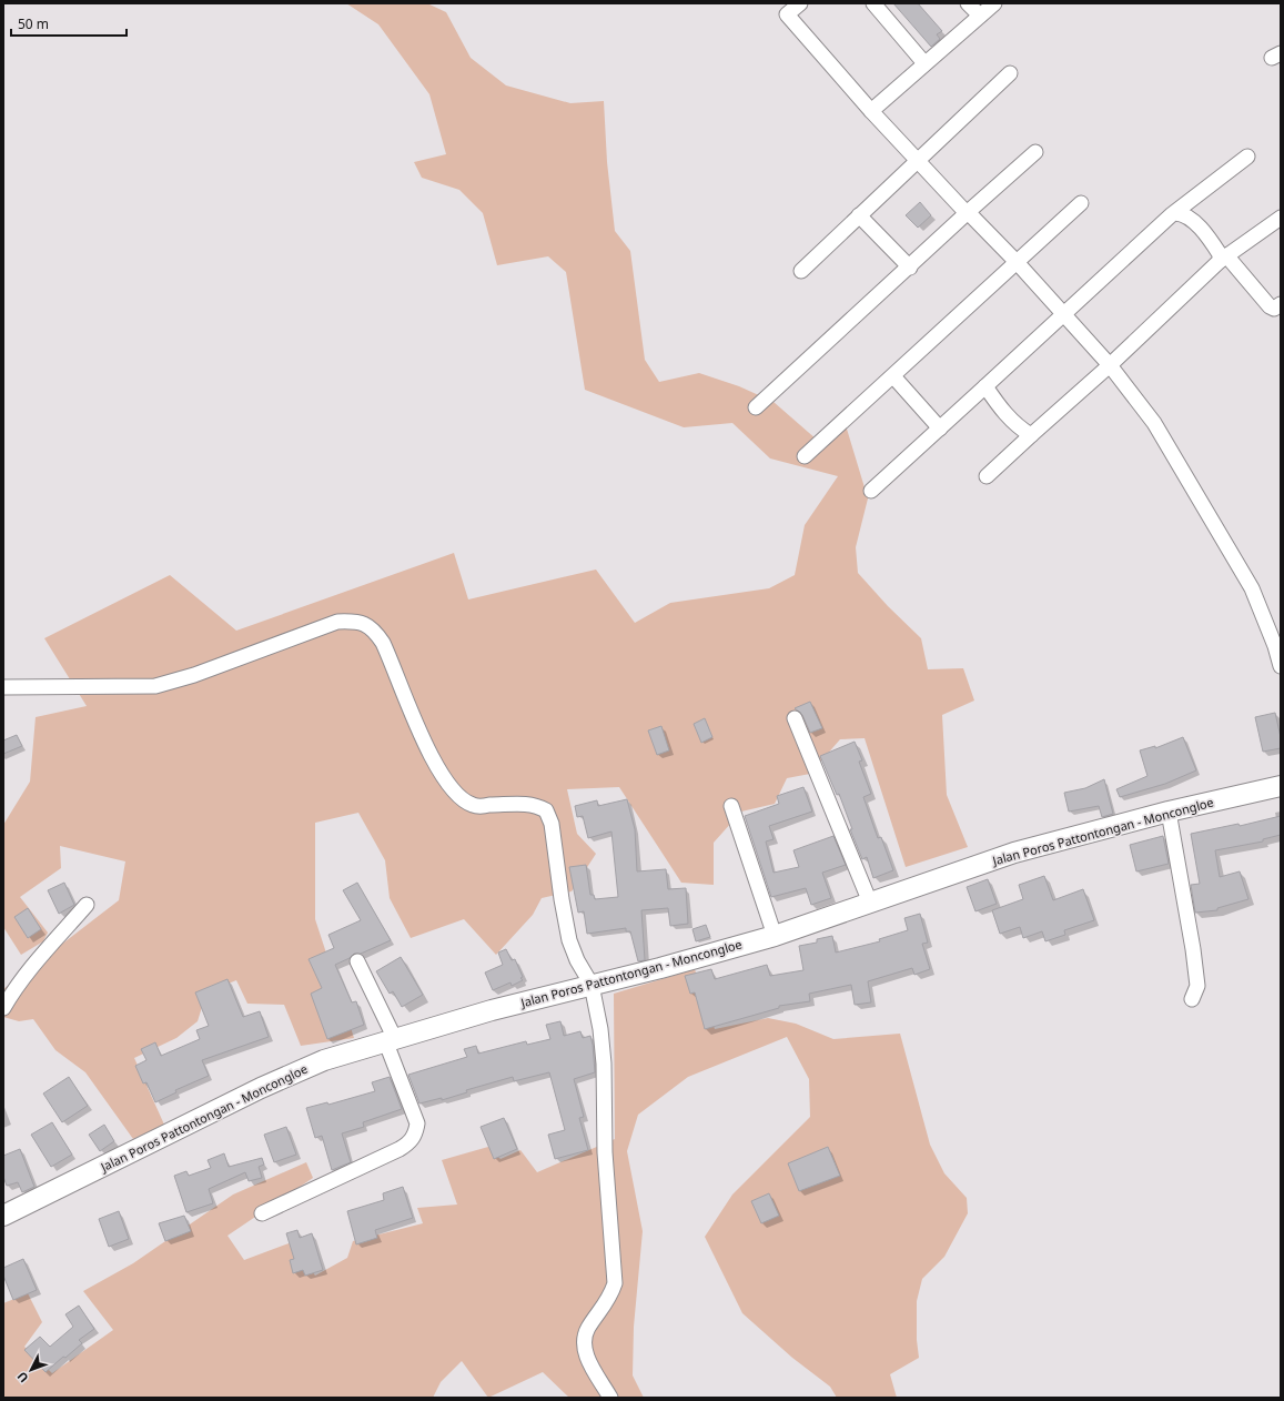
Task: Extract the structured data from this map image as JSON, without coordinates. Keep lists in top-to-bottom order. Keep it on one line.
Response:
{"streets":{"street":["Jalan Poros Pattontongan - Moncongloe"]},"scale_bar":"50 m","north":"bottom left"}
